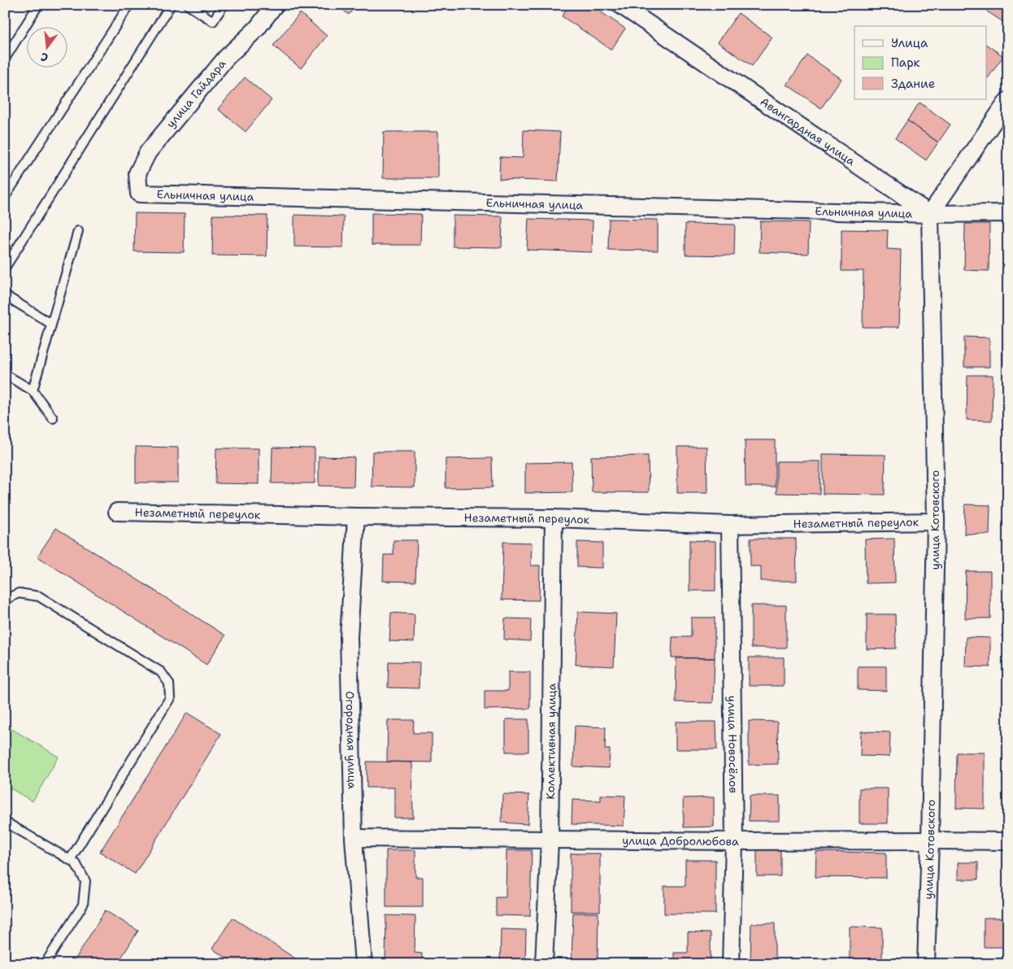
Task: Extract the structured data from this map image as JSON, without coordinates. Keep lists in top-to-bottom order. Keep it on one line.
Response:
{"streets":{"street":["улица Гайдара","Авангардная улица","Ельничная улица","Незаметный переулок","улица Котовского","Огородная улица","Коллективная улица","улица Новосёлов","улица Добролюбова"]},"crossings":[["улица Гайдара","Ельничная улица"],["Авангардная улица","Ельничная улица"],["Авангардная улица","улица Котовского"],["Ельничная улица","улица Котовского"],["Незаметный переулок","улица Котовского"],["Незаметный переулок","Огородная улица"],["Незаметный переулок","Коллективная улица"],["Незаметный переулок","улица Новосёлов"],["улица Котовского","улица Добролюбова"],["Огородная улица","улица Добролюбова"],["Коллективная улица","улица Добролюбова"],["улица Новосёлов","улица Добролюбова"]],"legend":["Улица","Парк","Здание"],"north":"bottom"}
